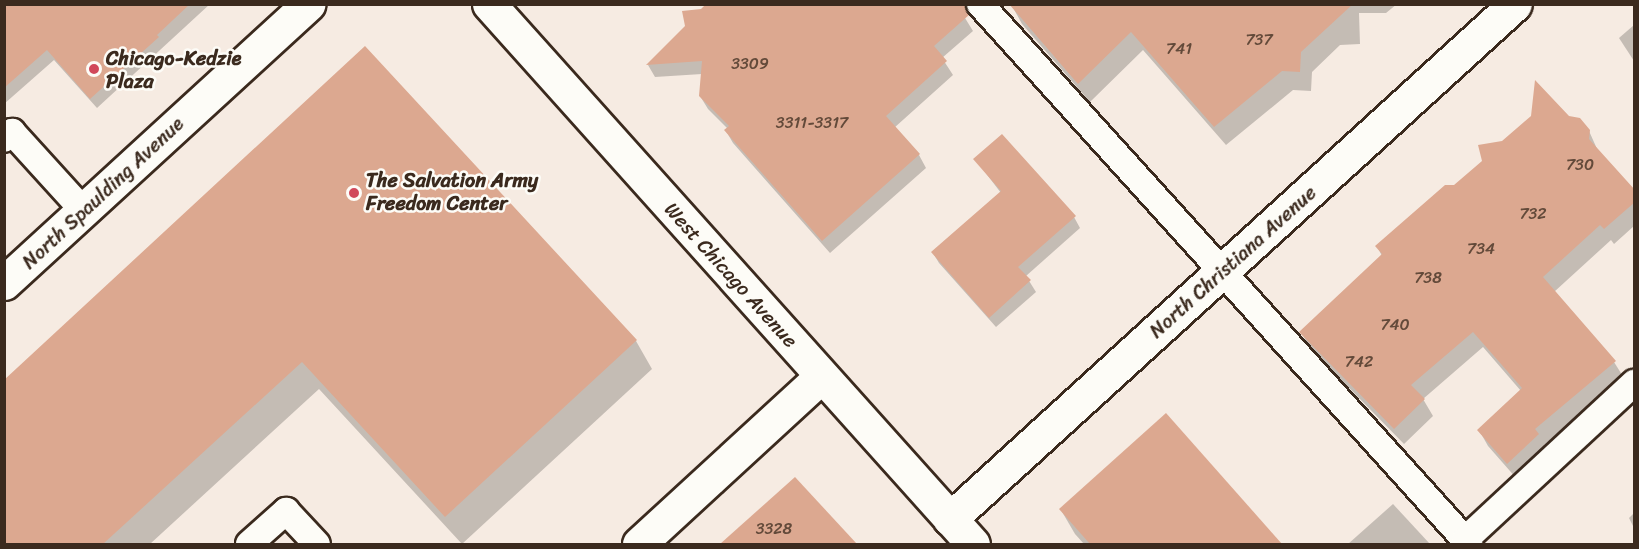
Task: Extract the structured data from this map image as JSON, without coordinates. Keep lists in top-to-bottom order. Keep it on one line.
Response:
{"streets":{"street":["North Spaulding Avenue","North Christiana Avenue","West Chicago Avenue"]},"crossings":[["North Christiana Avenue","West Chicago Avenue"]],"places":["Chicago-Kedzie Plaza","The Salvation Army Freedom Center"],"house_numbers":["737","741","3309","3311-3317","730","732","734","738","740","742","3328"]}
